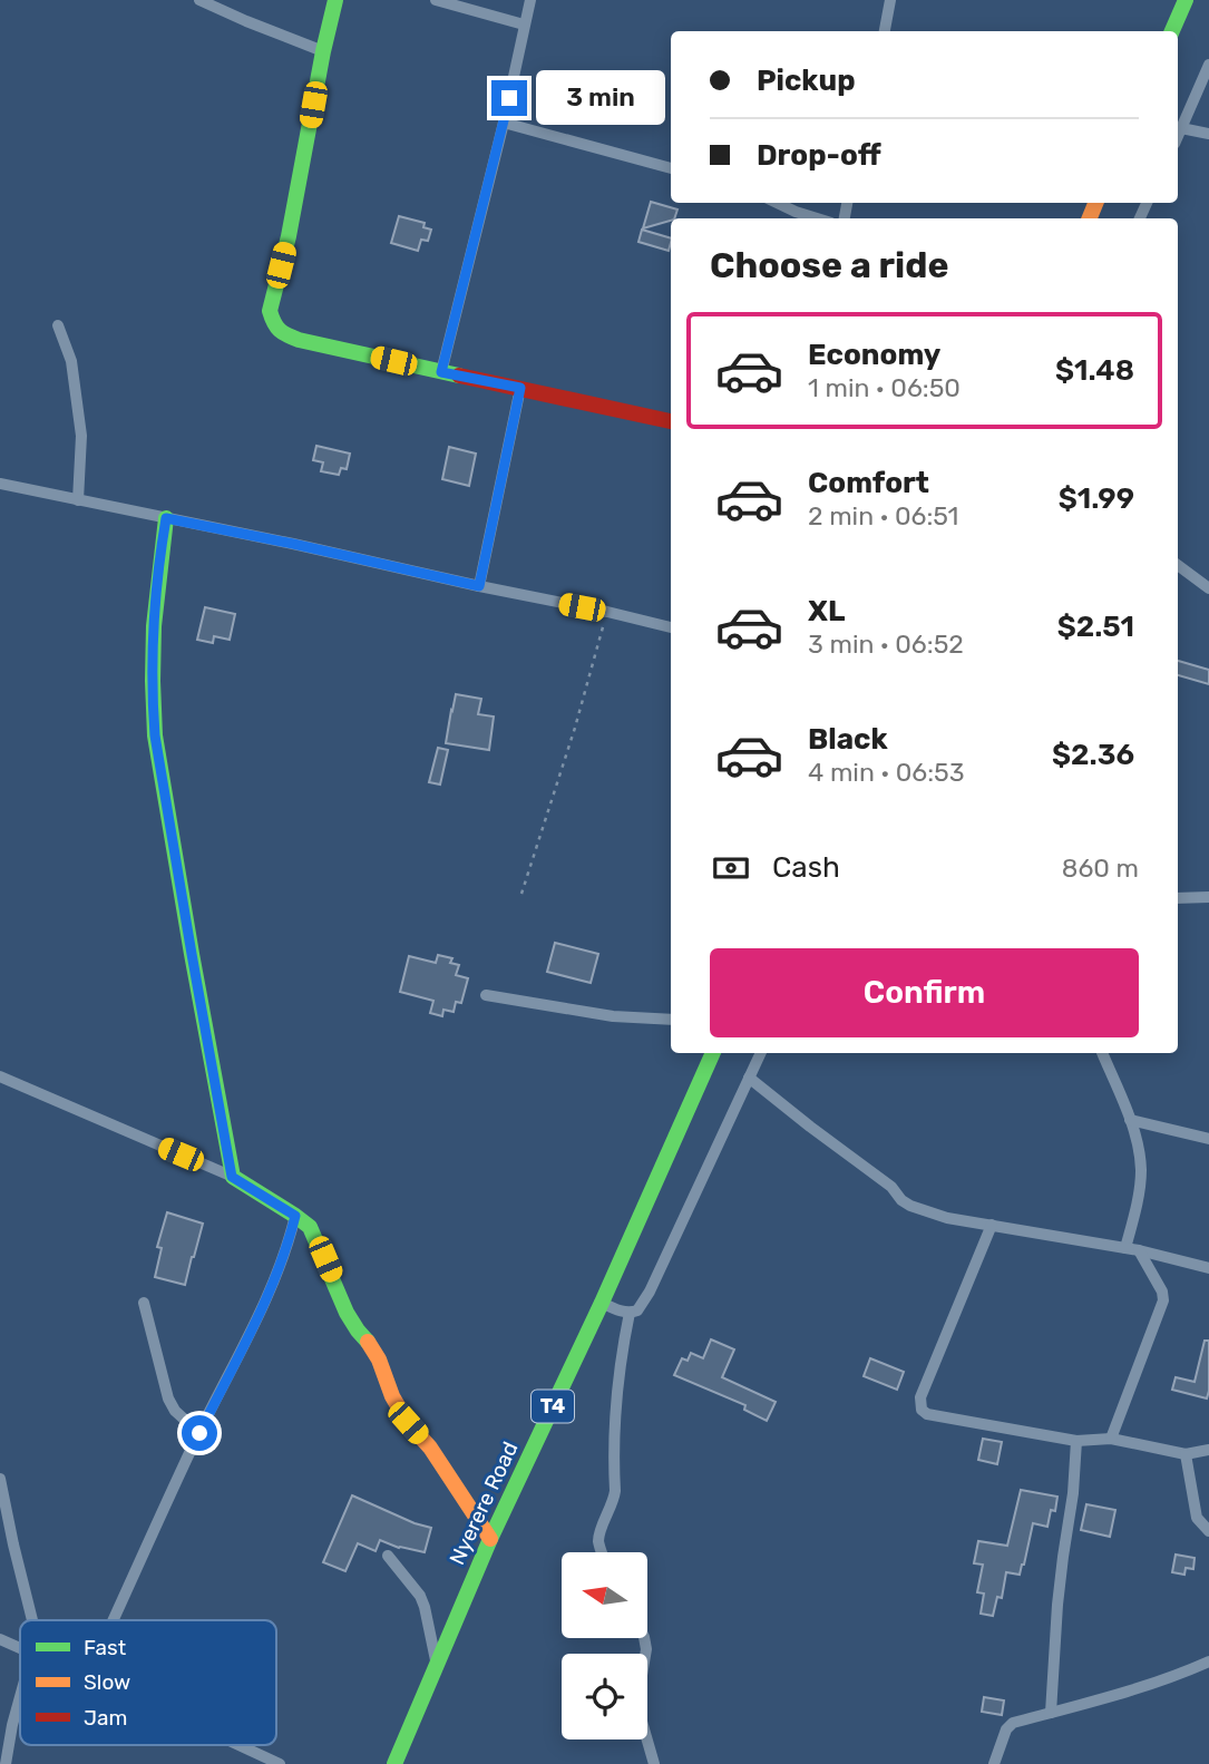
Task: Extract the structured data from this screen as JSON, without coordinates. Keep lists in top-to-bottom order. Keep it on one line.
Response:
{"streets":{"main road":["T4","Nyerere Road"]},"legend":["Fast","Slow","Jam"],"north":"left","page":{"banner":["Pickup","Drop-off"],"bubble":"3 min","heading":"Choose a ride","list":[{"name":"Economy","note":"1 min · 06:50","value":"$1.48"},{"name":"Comfort","note":"2 min · 06:51","value":"$1.99"},{"name":"XL","note":"3 min · 06:52","value":"$2.51"},{"name":"Black","note":"4 min · 06:53","value":"$2.36"}],"pay":["Cash","860 m"],"buttons":"Confirm"}}
